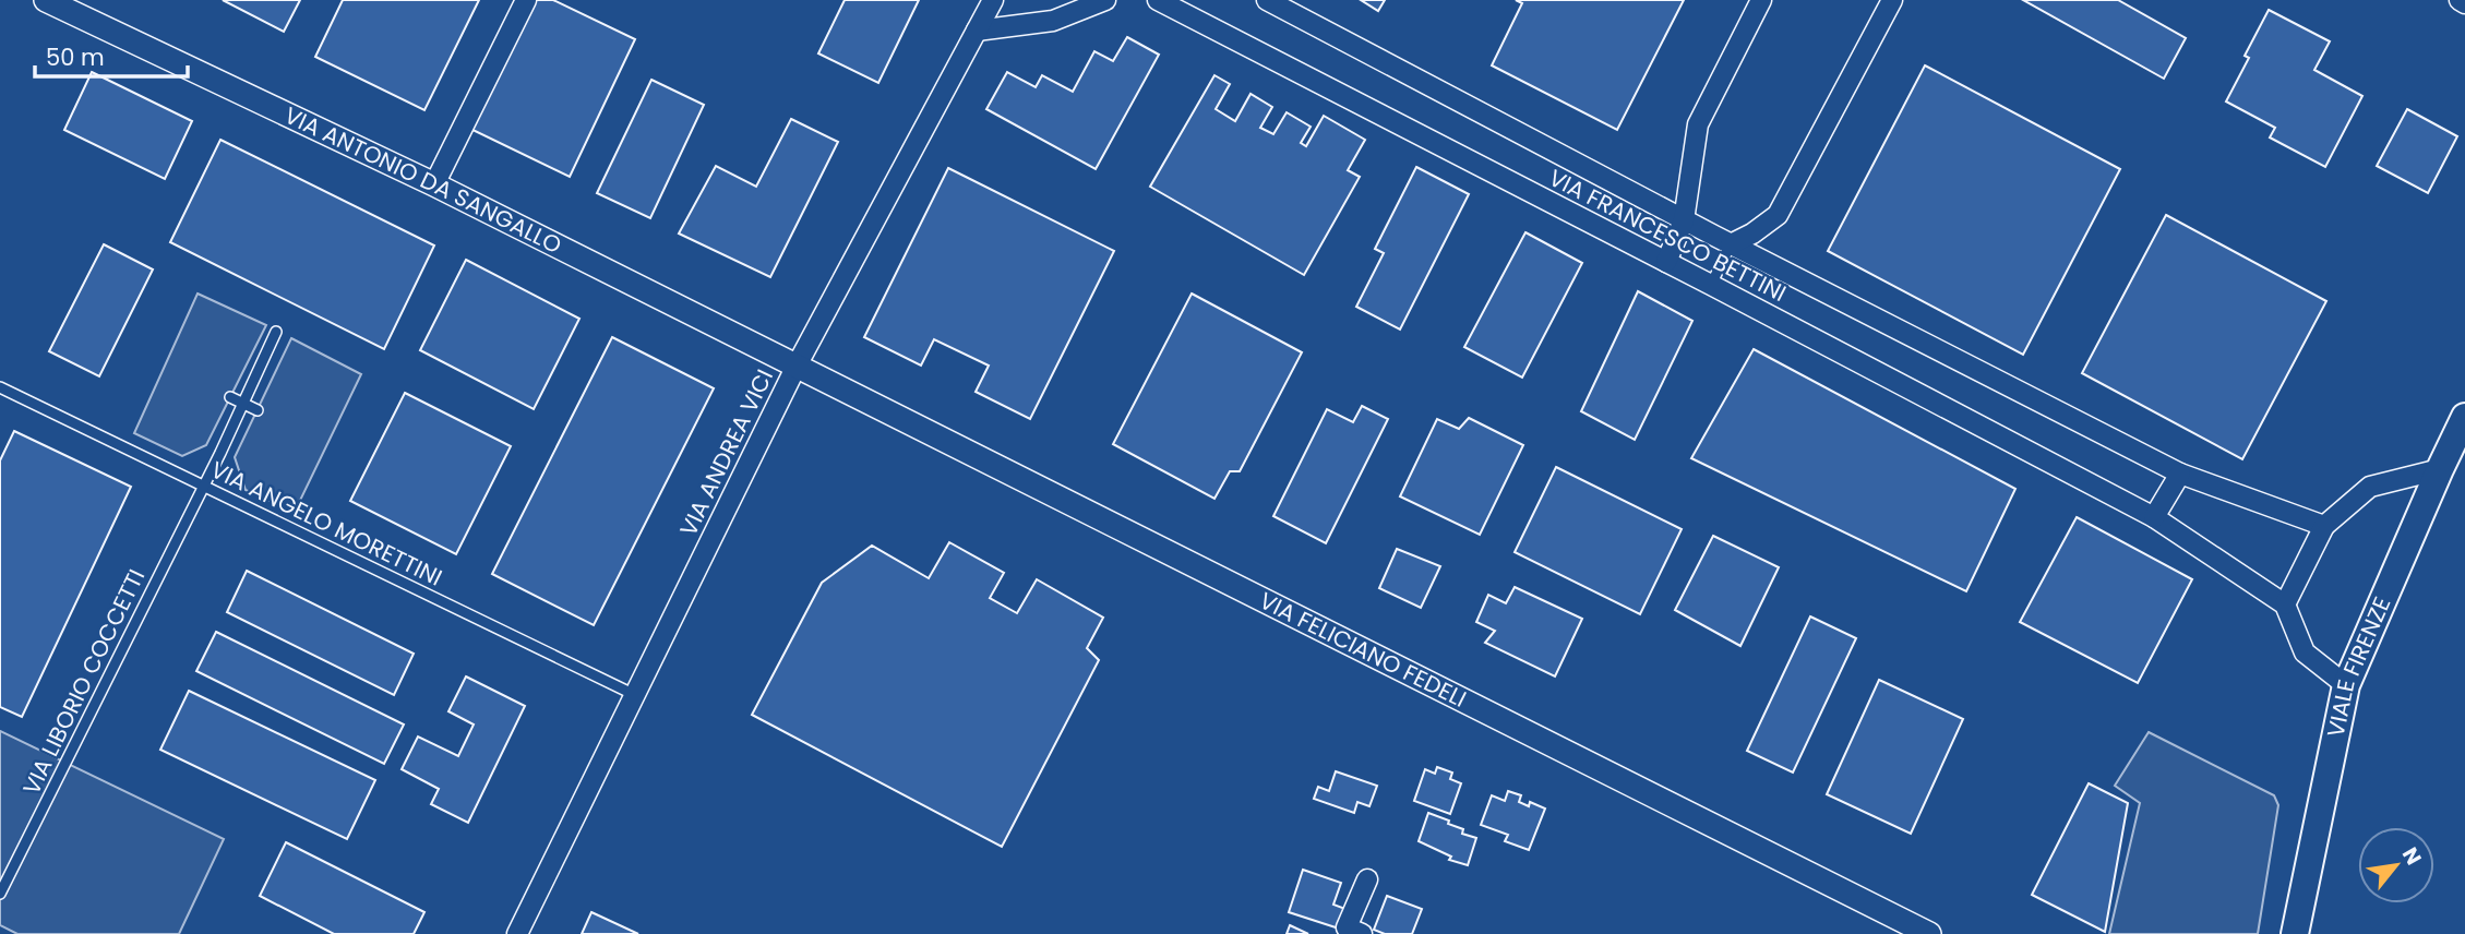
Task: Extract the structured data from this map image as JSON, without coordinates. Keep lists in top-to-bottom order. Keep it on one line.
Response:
{"streets":{"main road":["VIALE FIRENZE"],"street":["VIA ANTONIO DA SANGALLO","VIA FRANCESCO BETTINI","VIA ANDREA VICI","VIA FELICIANO FEDELI"],"lane":["VIA ANGELO MORETTINI","VIA LIBORIO COCCETTI"]},"crossings":[["VIA ANTONIO DA SANGALLO","VIA ANDREA VICI"],["VIA ANTONIO DA SANGALLO","VIA FELICIANO FEDELI"],["VIA ANDREA VICI","VIA ANGELO MORETTINI"],["VIA ANDREA VICI","VIA FELICIANO FEDELI"],["VIA ANGELO MORETTINI","VIA LIBORIO COCCETTI"]],"scale_bar":"50 m","north":"top right"}
